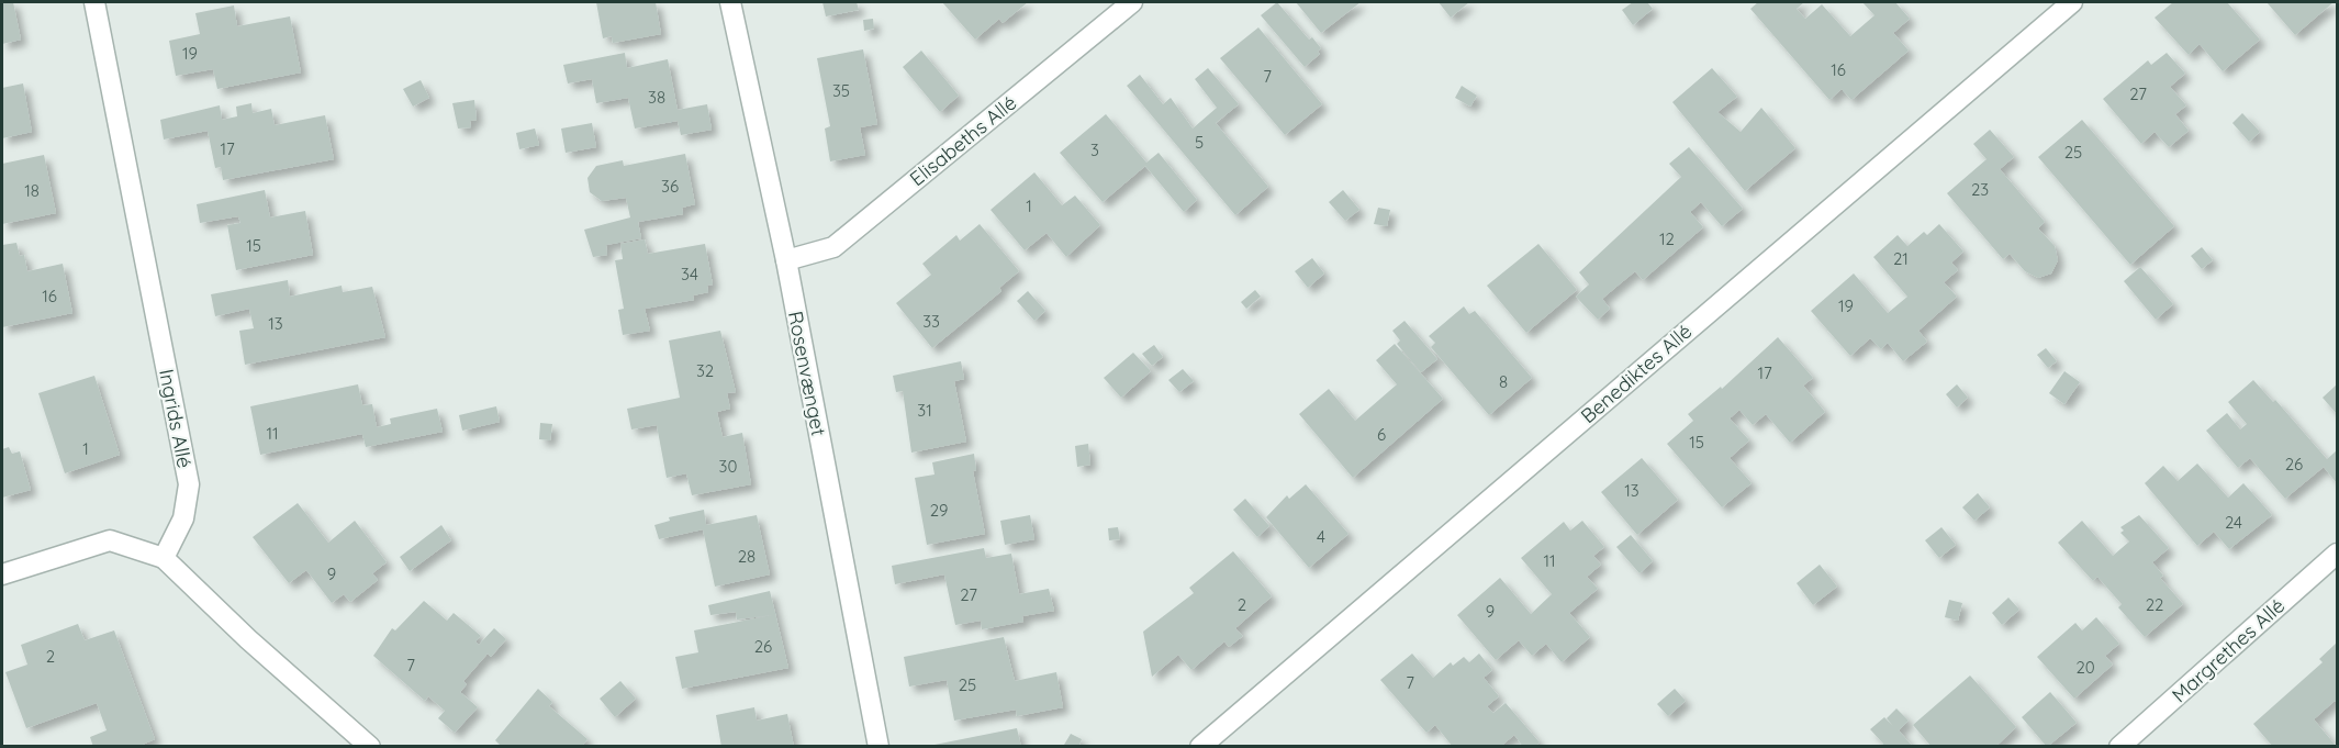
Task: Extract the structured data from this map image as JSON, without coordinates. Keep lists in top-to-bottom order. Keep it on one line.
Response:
{"streets":{"street":["Elisabeths Allé","Rosenvænget","Benediktes Allé","Ingrids Allé","Margrethes Allé"]},"crossings":[["Elisabeths Allé","Rosenvænget"]],"house_numbers":["19","16","7","35","27","38","5","17","3","25","36","23","18","1","12","15","21","34","16","19","33","13","32","17","8","31","11","6","15","1","26","30","13","29","24","4","28","11","9","27","2","22","9","26","2","7","20","7","25"]}
